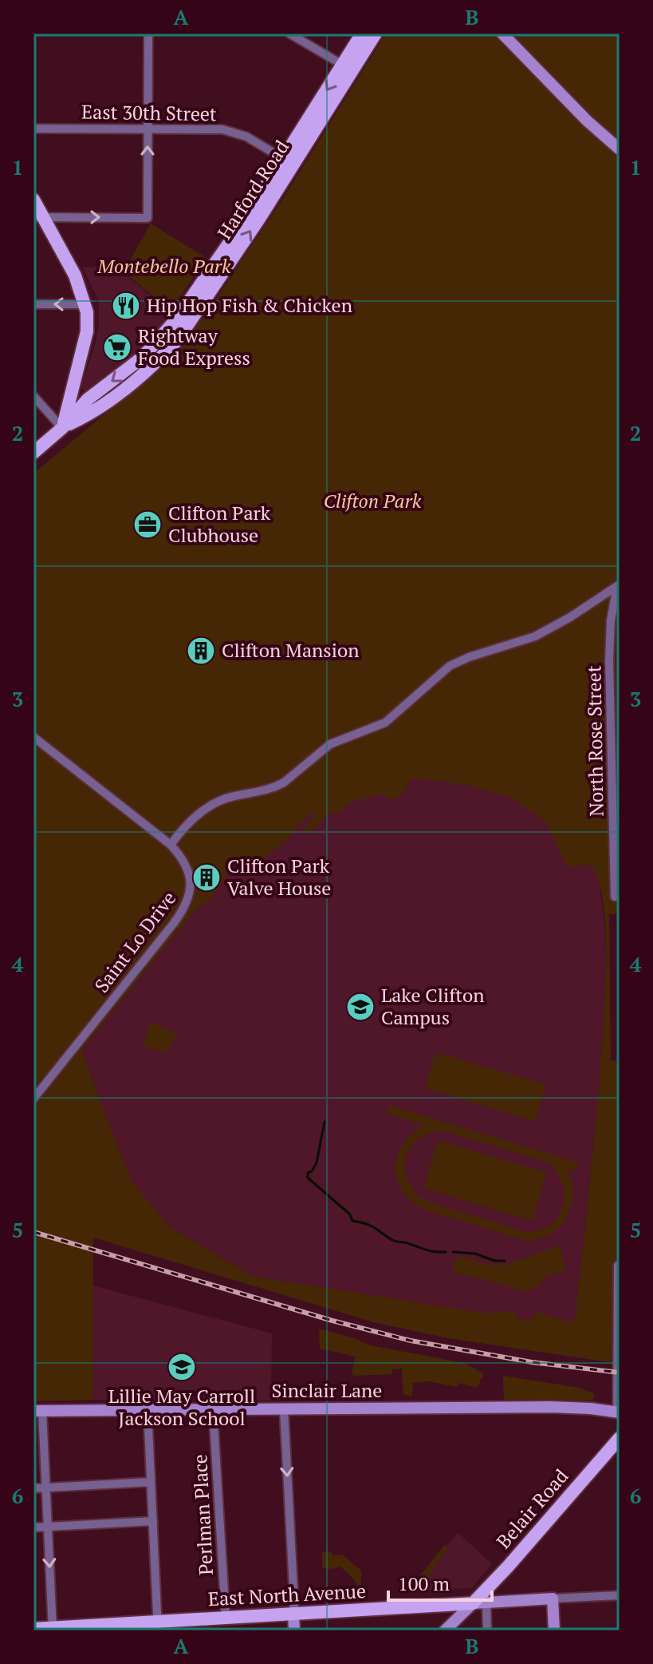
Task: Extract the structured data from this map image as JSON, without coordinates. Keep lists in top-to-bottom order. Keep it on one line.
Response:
{"streets":{"main road":["Harford Road","Sinclair Lane","Belair Road","East North Avenue"],"street":["East 30th Street","North Rose Street","Saint Lo Drive","Perlman Place"]},"crossings":[["East 30th Street","Harford Road"],["Sinclair Lane","Perlman Place"],["Belair Road","East North Avenue"],["Perlman Place","East North Avenue"]],"parks":["Montebello Park","Clifton Park"],"places":{"restaurant":["Hip Hop Fish & Chicken"],"supermarket":["Rightway Food Express"],"office":["Clifton Park Clubhouse"],"building":["Clifton Mansion","Clifton Park Valve House"],"school or university":["Lake Clifton Campus","Lillie May Carroll Jackson School"]},"scale_bar":"100 m","grid":{"columns":["A","B"],"rows":["1","2","3","4","5","6"]}}
